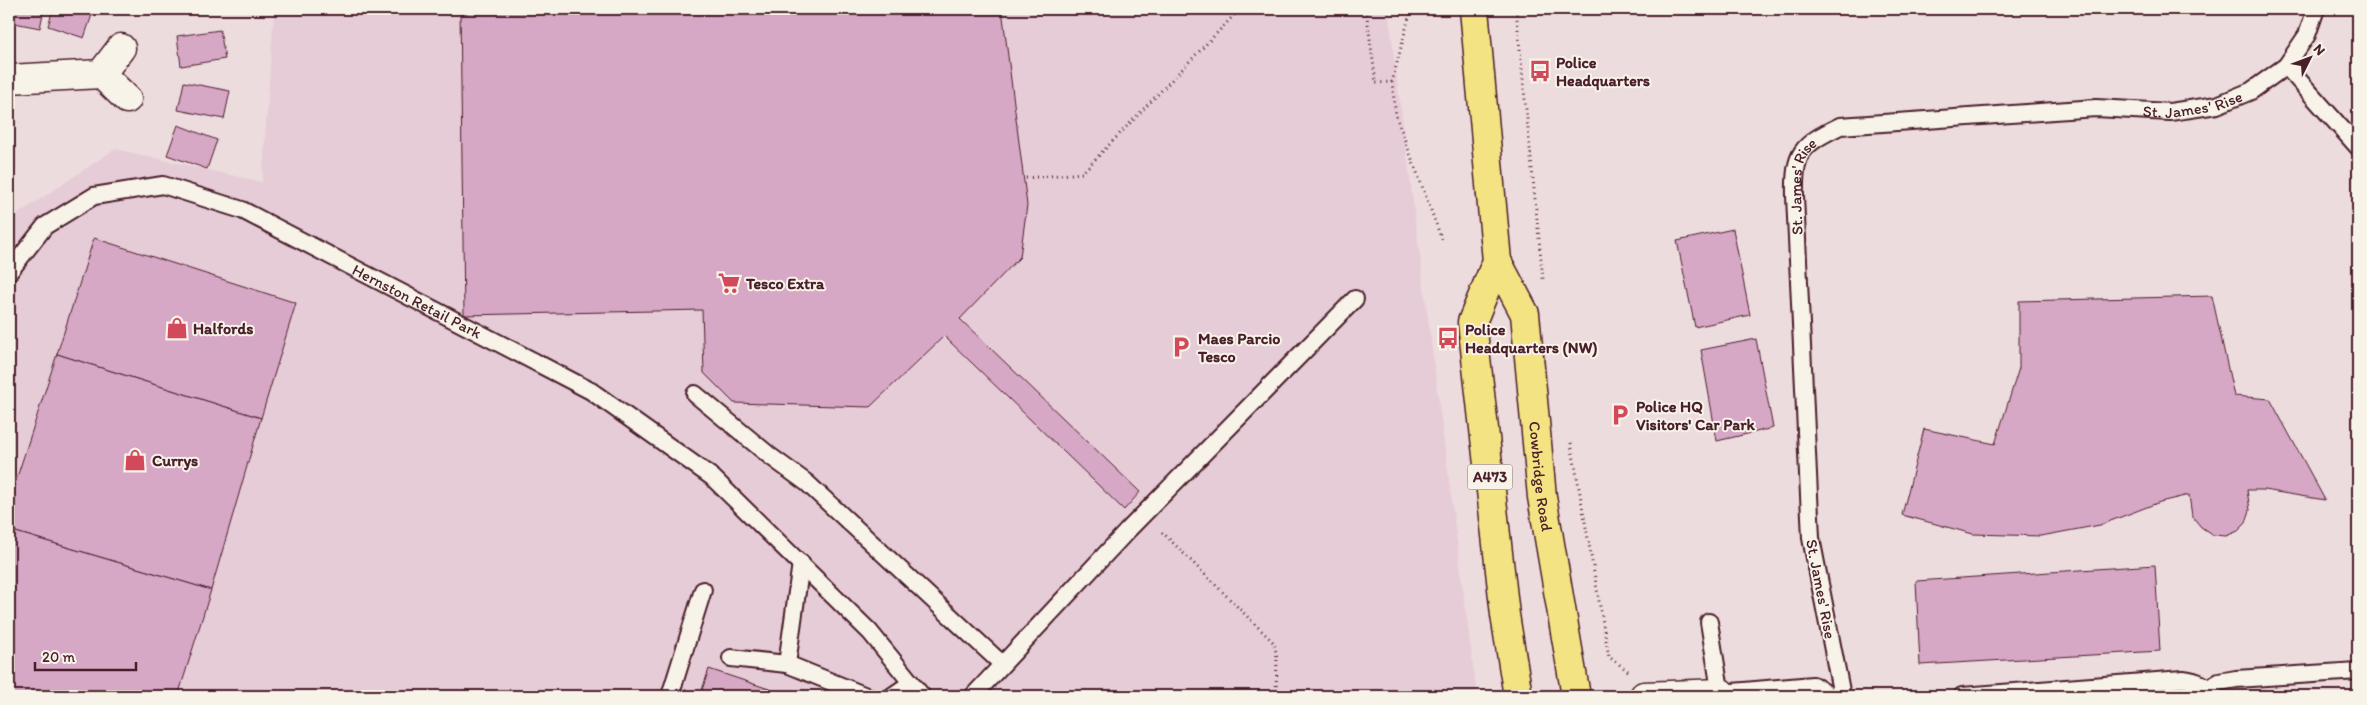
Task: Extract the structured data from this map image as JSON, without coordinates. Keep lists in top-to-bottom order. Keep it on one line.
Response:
{"streets":{"main road":["Cowbridge Road","A473"],"lane":["St. James' Rise","Hernston Retail Park"]},"places":{"bus stop":["Police Headquarters","Police Headquarters (NW)"],"supermarket":["Tesco Extra"],"shop":["Halfords","Currys"],"parking":["Maes Parcio Tesco","Police HQ Visitors' Car Park"]},"scale_bar":"20 m","north":"top right"}
